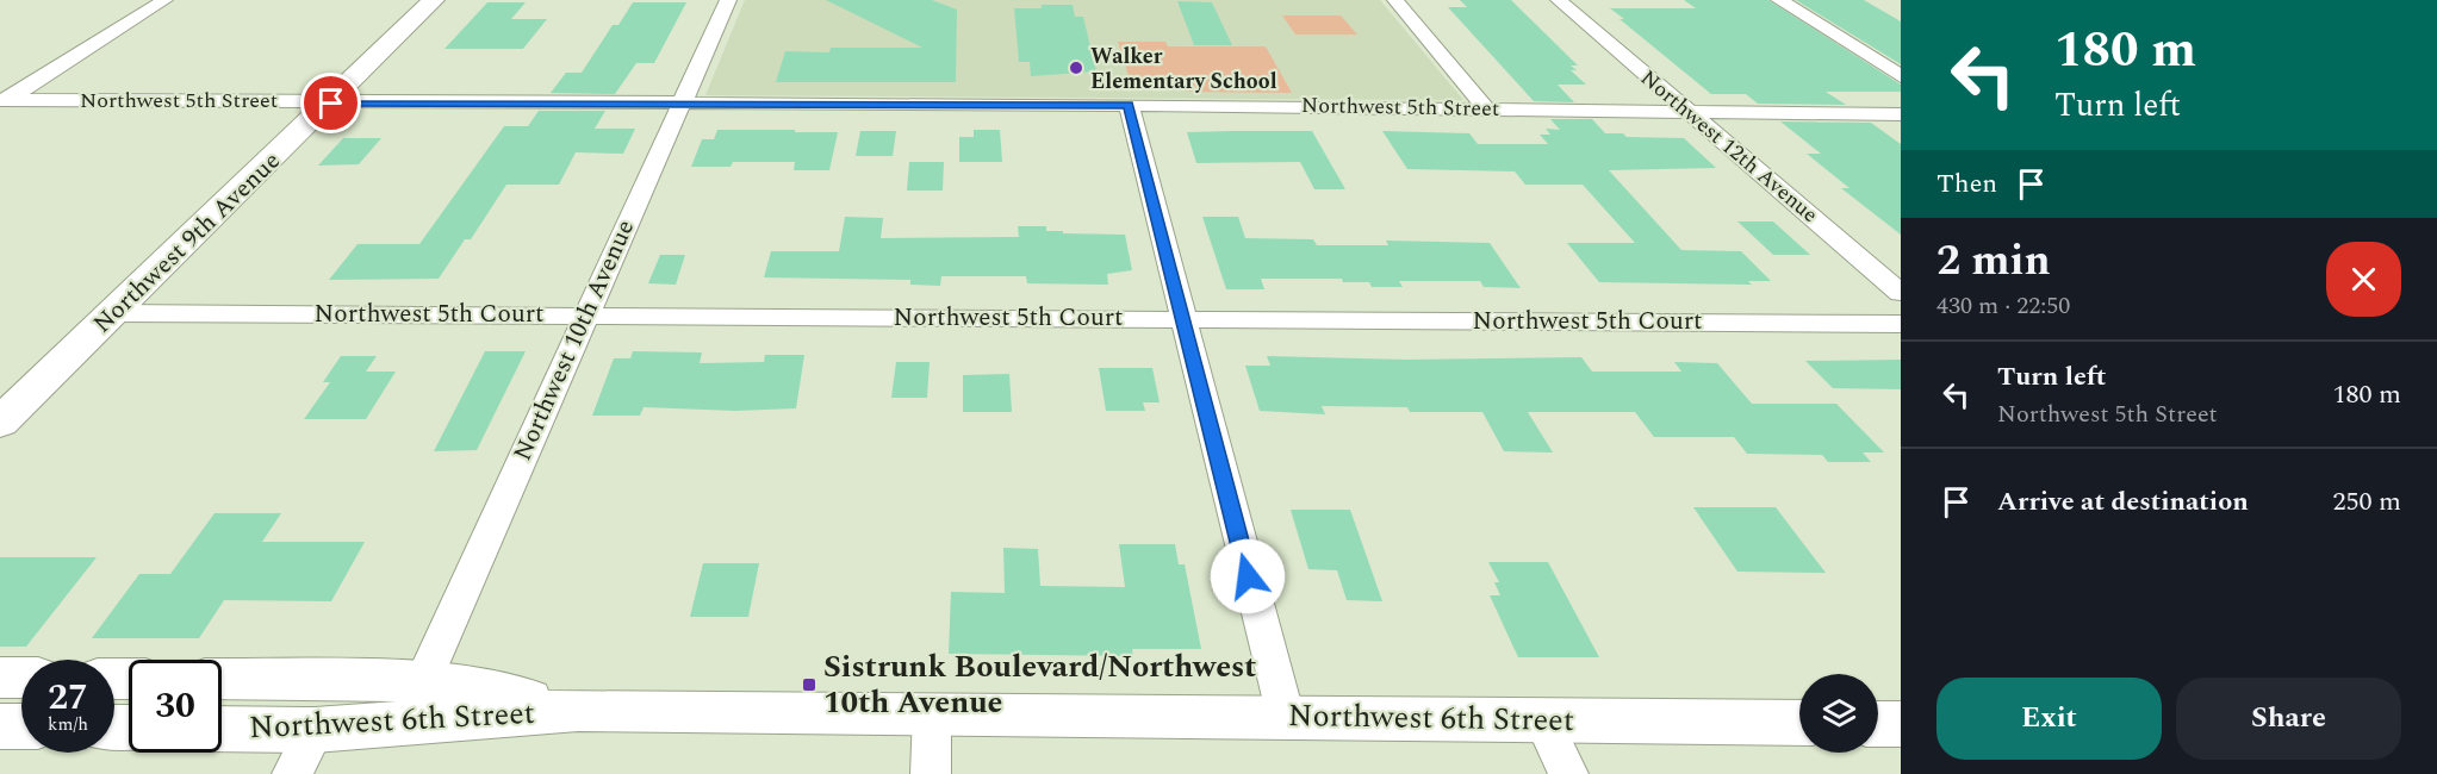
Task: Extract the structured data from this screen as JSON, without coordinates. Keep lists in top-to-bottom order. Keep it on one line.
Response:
{"streets":{"main road":["Northwest 9th Avenue"],"street":["Northwest 5th Street","Northwest 12th Avenue","Northwest 5th Court","Northwest 10th Avenue","Northwest 6th Street"]},"crossings":[["Northwest 5th Street","Northwest 12th Avenue"],["Northwest 5th Street","Northwest 9th Avenue"],["Northwest 5th Street","Northwest 10th Avenue"],["Northwest 9th Avenue","Northwest 5th Court"],["Northwest 5th Court","Northwest 10th Avenue"],["Northwest 10th Avenue","Northwest 6th Street"]],"places":{"other":["Walker Elementary School"],"transit":["Sistrunk Boulevard/Northwest 10th Avenue"]},"page":{"turn":["180 m","Turn left"],"then":"Then","heading":["2 min","430 m · 22:50"],"list":[{"name":"Turn left","note":"Northwest 5th Street","value":"180 m"},{"name":"Arrive at destination","value":"250 m"}],"speed":"27 km/h","limit":"30","buttons":["Exit","Share"]}}
